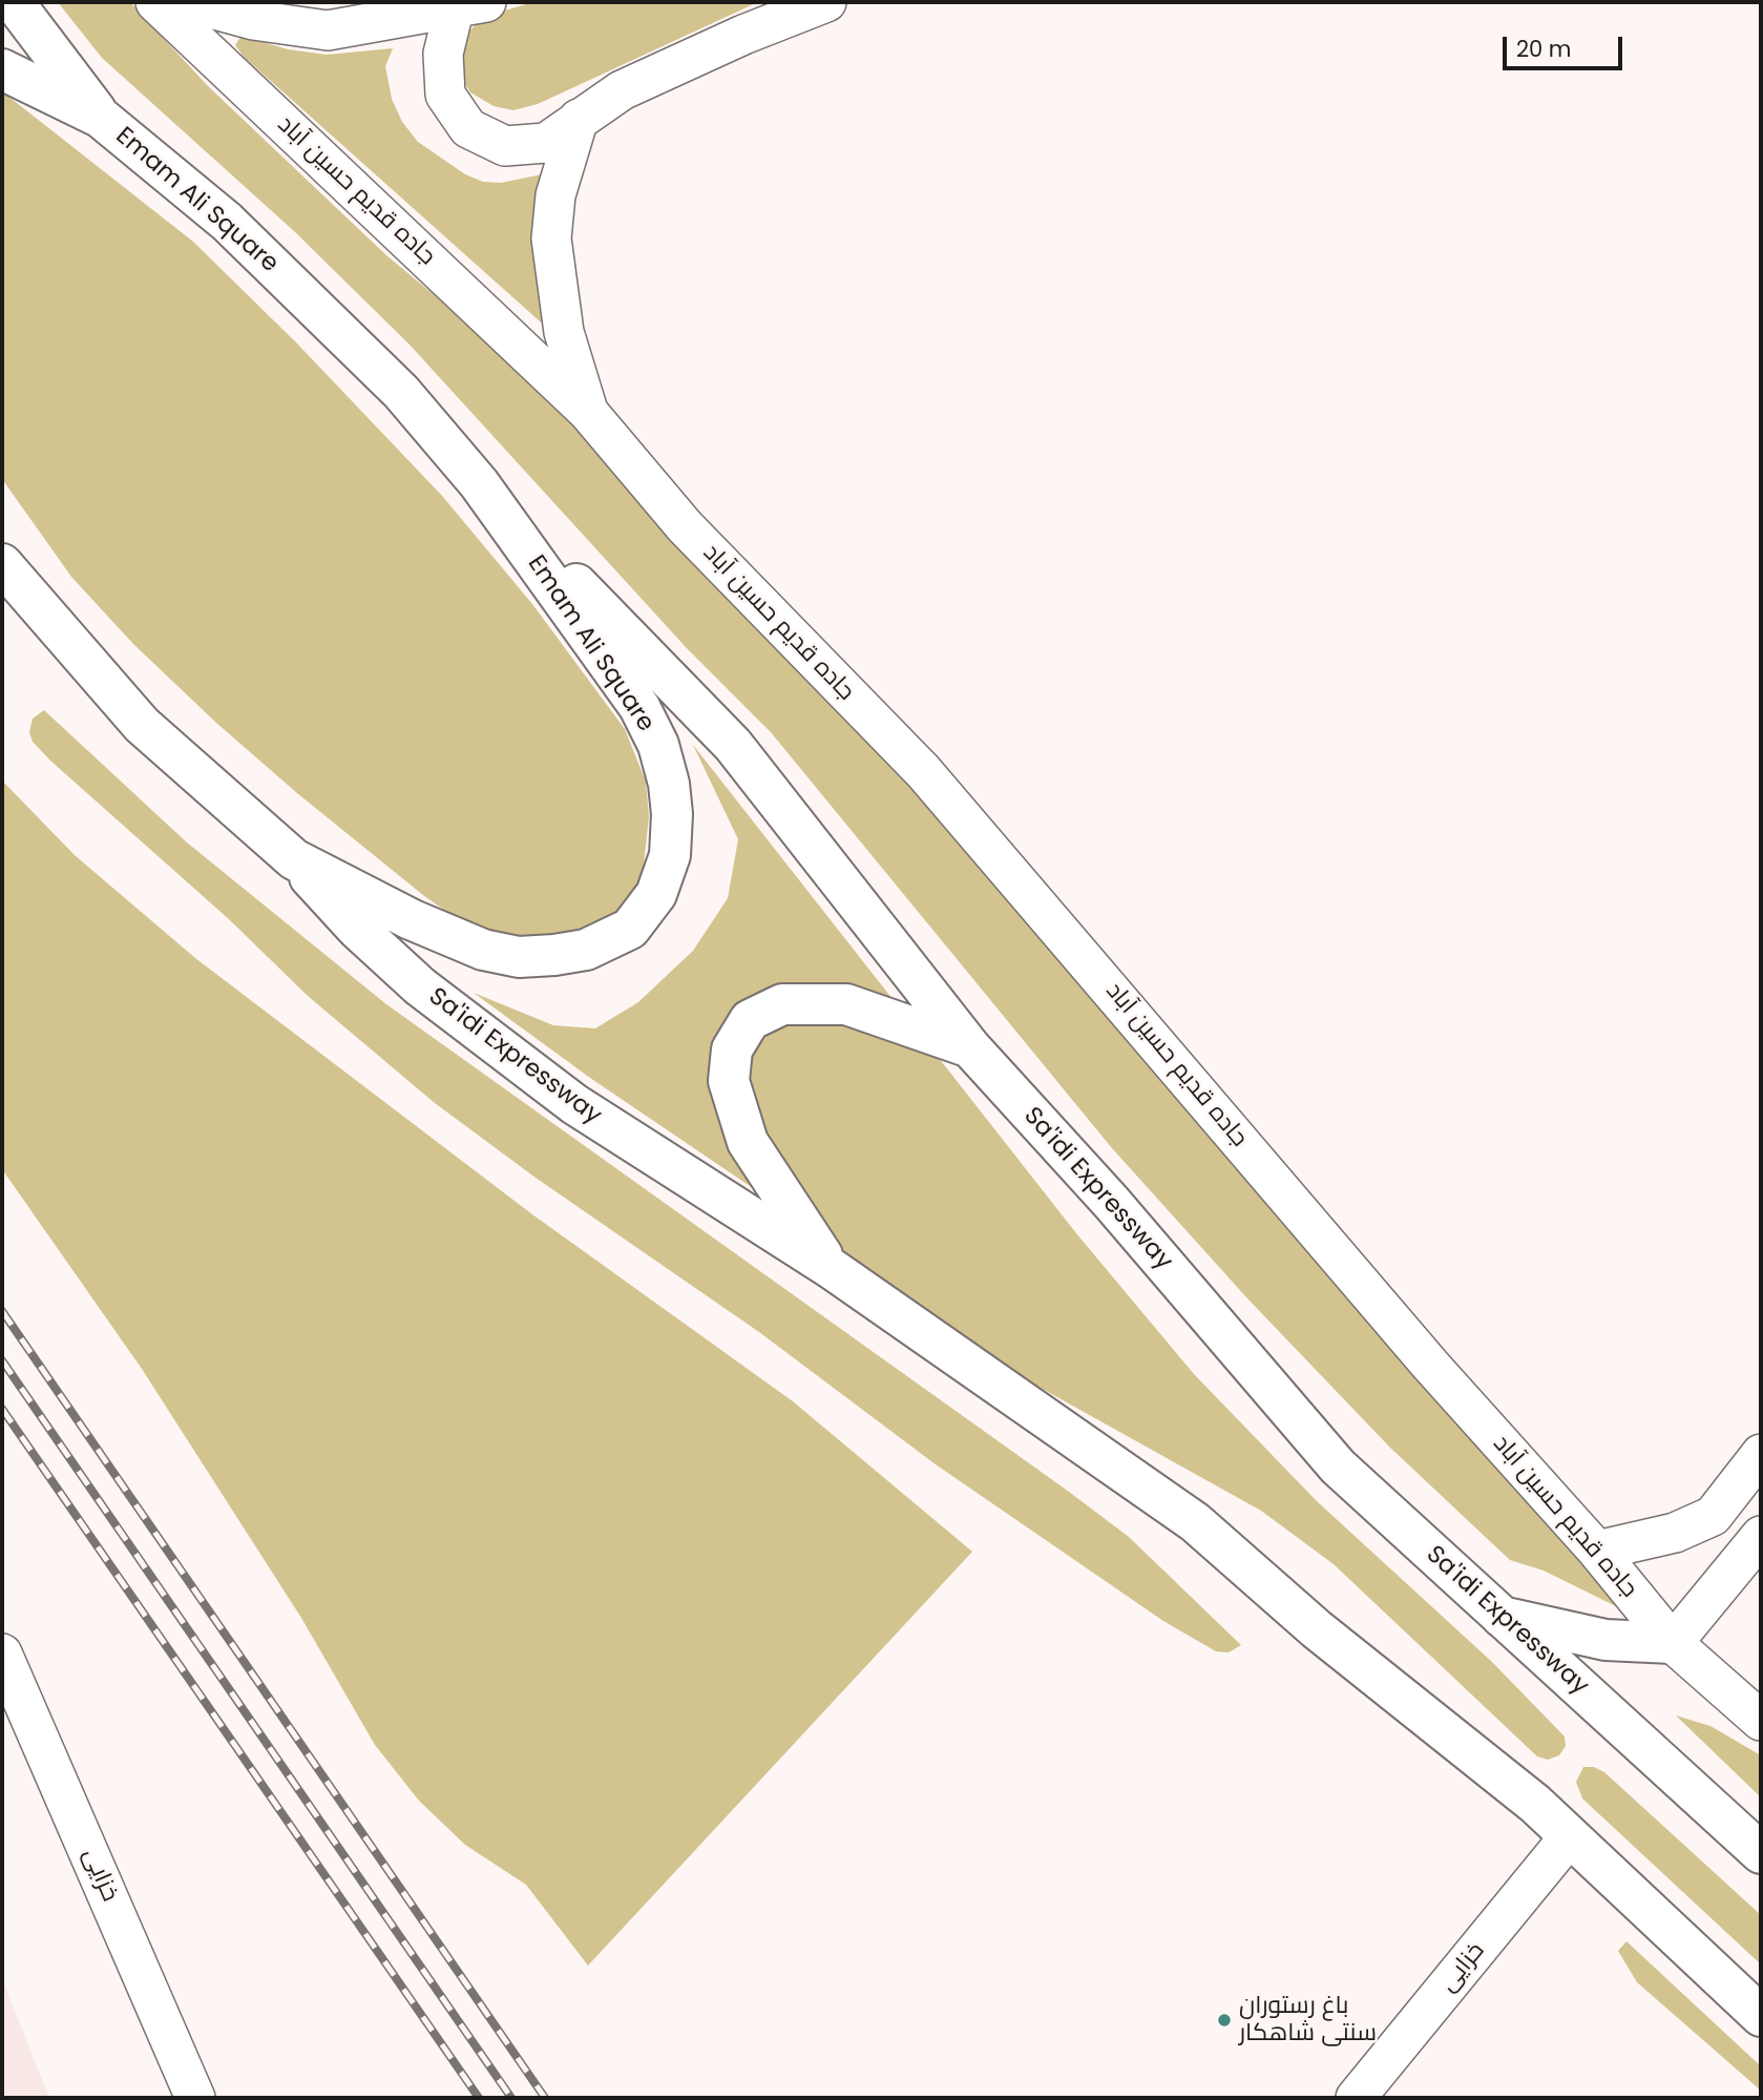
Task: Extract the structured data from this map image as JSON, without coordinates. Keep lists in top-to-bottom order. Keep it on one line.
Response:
{"streets":{"highway":["Emam Ali Square","Sa'idi Expressway"],"street":["جاده قدیم حسین آباد","خزایی"]},"crossings":[["Emam Ali Square","Sa'idi Expressway"],["Sa'idi Expressway","خزایی"]],"places":["باغ رستوران سنتی شاهکار"],"scale_bar":"20 m"}
